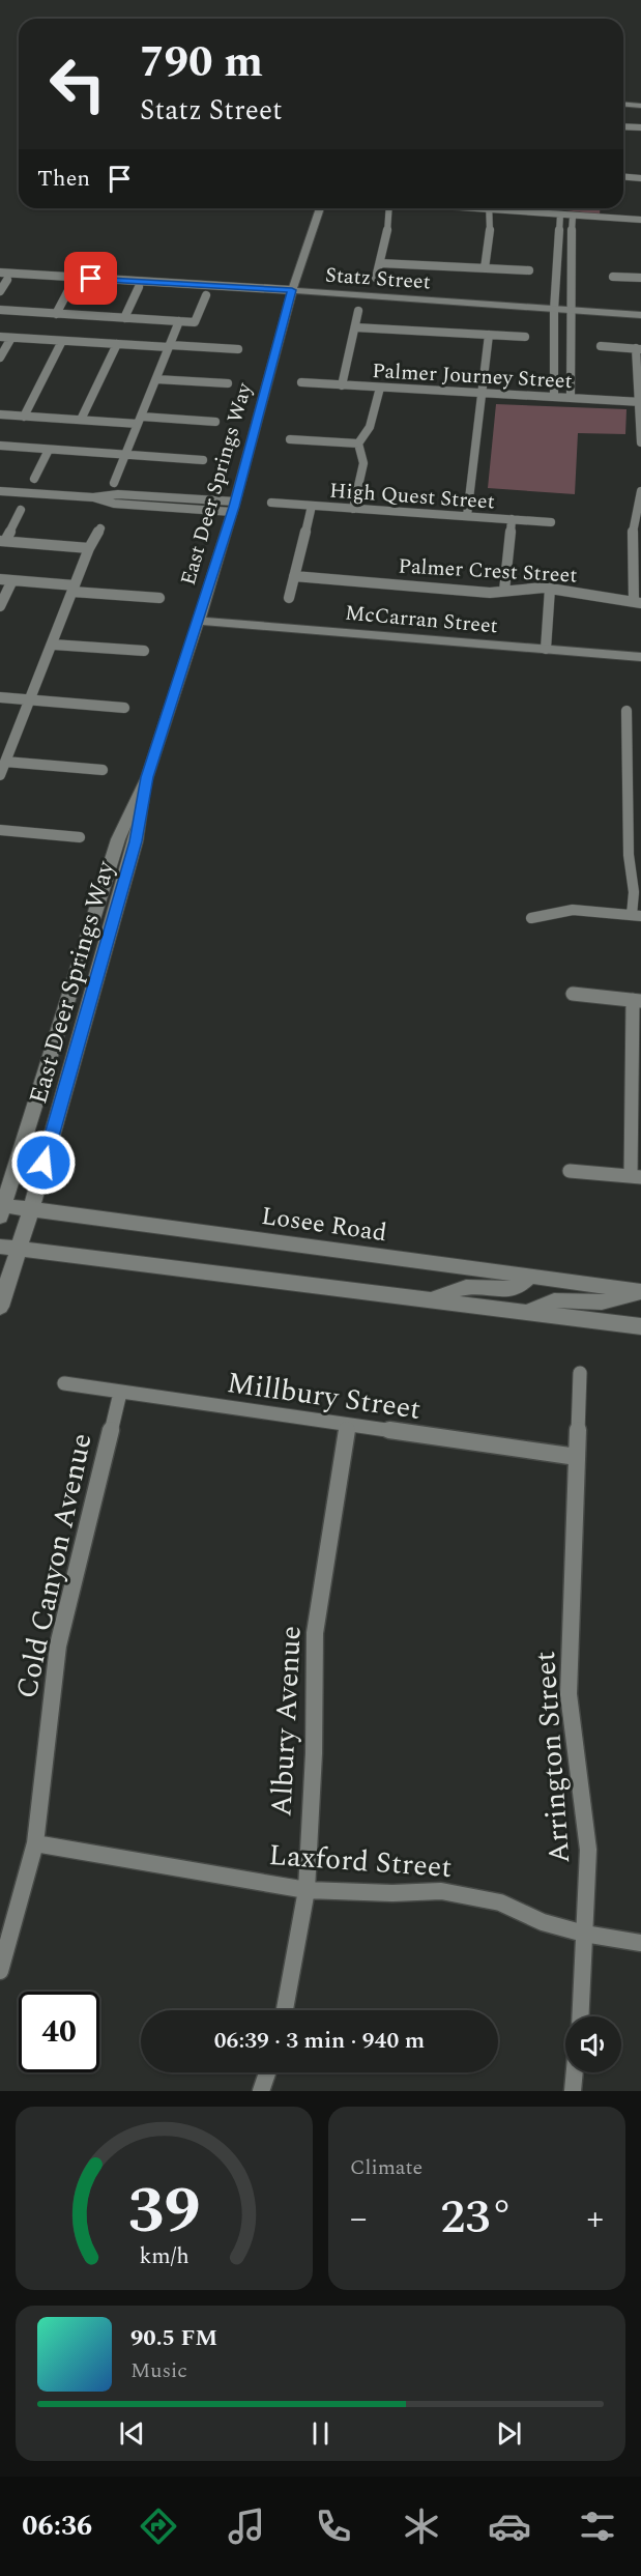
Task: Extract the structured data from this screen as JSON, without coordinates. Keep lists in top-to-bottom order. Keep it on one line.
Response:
{"streets":{"street":["Statz Street","Palmer Journey Street","East Deer Springs Way","High Quest Street","Palmer Crest Street","McCarran Street","Losee Road","Millbury Street","Cold Canyon Avenue","Albury Avenue","Arrington Street","Laxford Street"]},"crossings":[["Statz Street","East Deer Springs Way"],["East Deer Springs Way","McCarran Street"],["East Deer Springs Way","Losee Road"],["Millbury Street","Cold Canyon Avenue"],["Millbury Street","Albury Avenue"],["Millbury Street","Arrington Street"],["Cold Canyon Avenue","Laxford Street"],["Albury Avenue","Laxford Street"],["Arrington Street","Laxford Street"]],"page":{"turn":["790 m","Statz Street"],"then":"Then","limit":"40","trip":"06:39 · 3 min · 940 m","tile":"Climate","heat":["−","23°","+"],"song":["90.5 FM","Music"],"tabs":"06:36","gauge":["39","km/h"]}}
